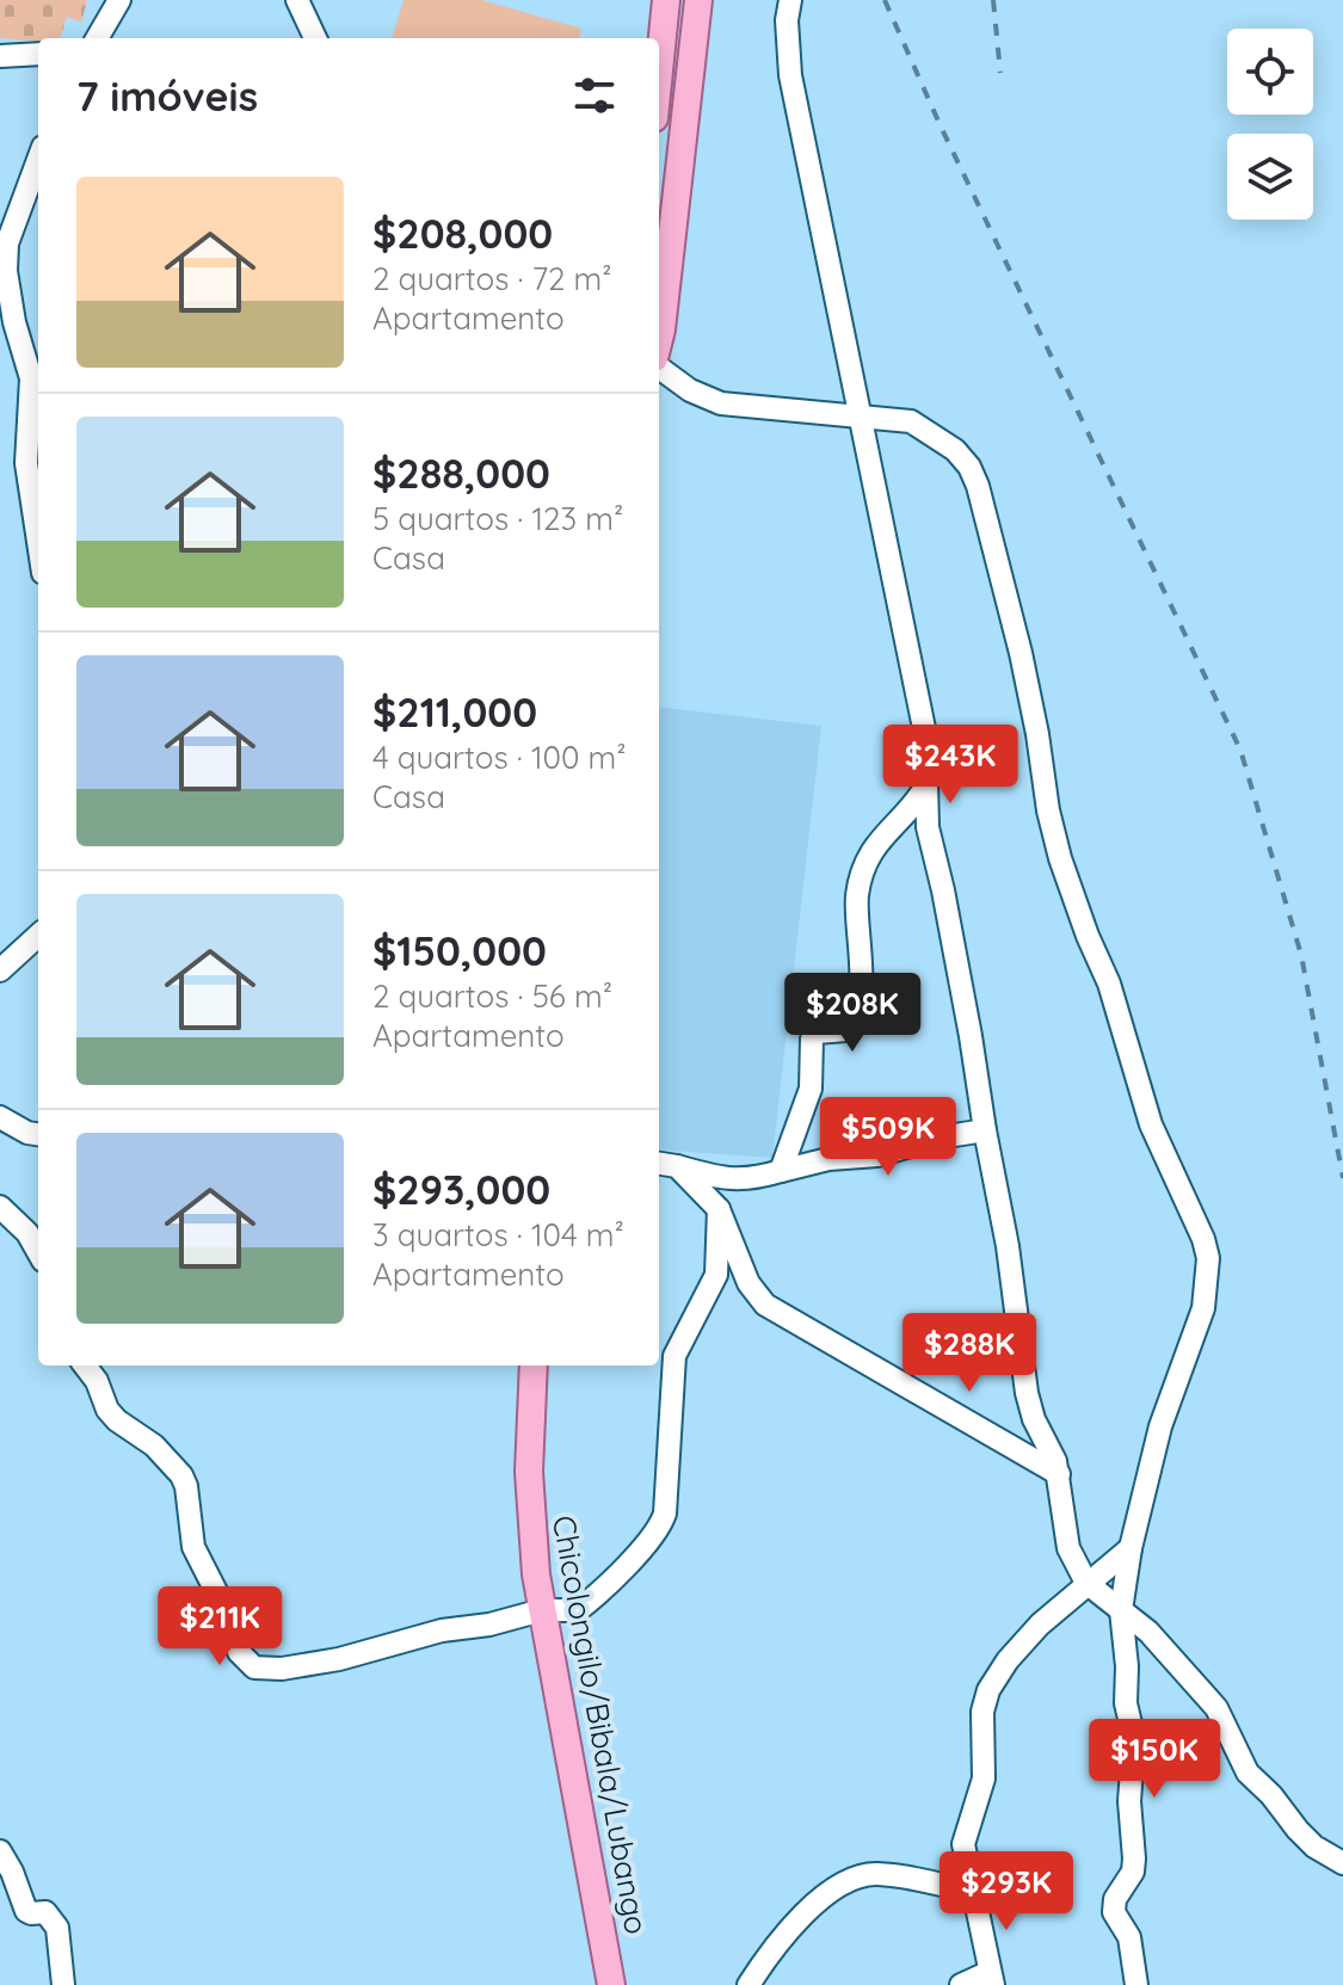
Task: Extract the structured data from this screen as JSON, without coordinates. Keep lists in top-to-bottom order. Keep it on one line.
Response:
{"streets":{"main road":["Chicolongilo/Bibala/Lubango"]},"page":{"heading":"7 imóveis","list":[{"name":"$208,000","note":"2 quartos · 72 m² · Apartamento"},{"name":"$288,000","note":"5 quartos · 123 m² · Casa"},{"name":"$211,000","note":"4 quartos · 100 m² · Casa"},{"name":"$150,000","note":"2 quartos · 56 m² · Apartamento"},{"name":"$293,000","note":"3 quartos · 104 m² · Apartamento"}],"price":["$243K","$208K","$509K","$288K","$211K","$150K","$293K"]}}
